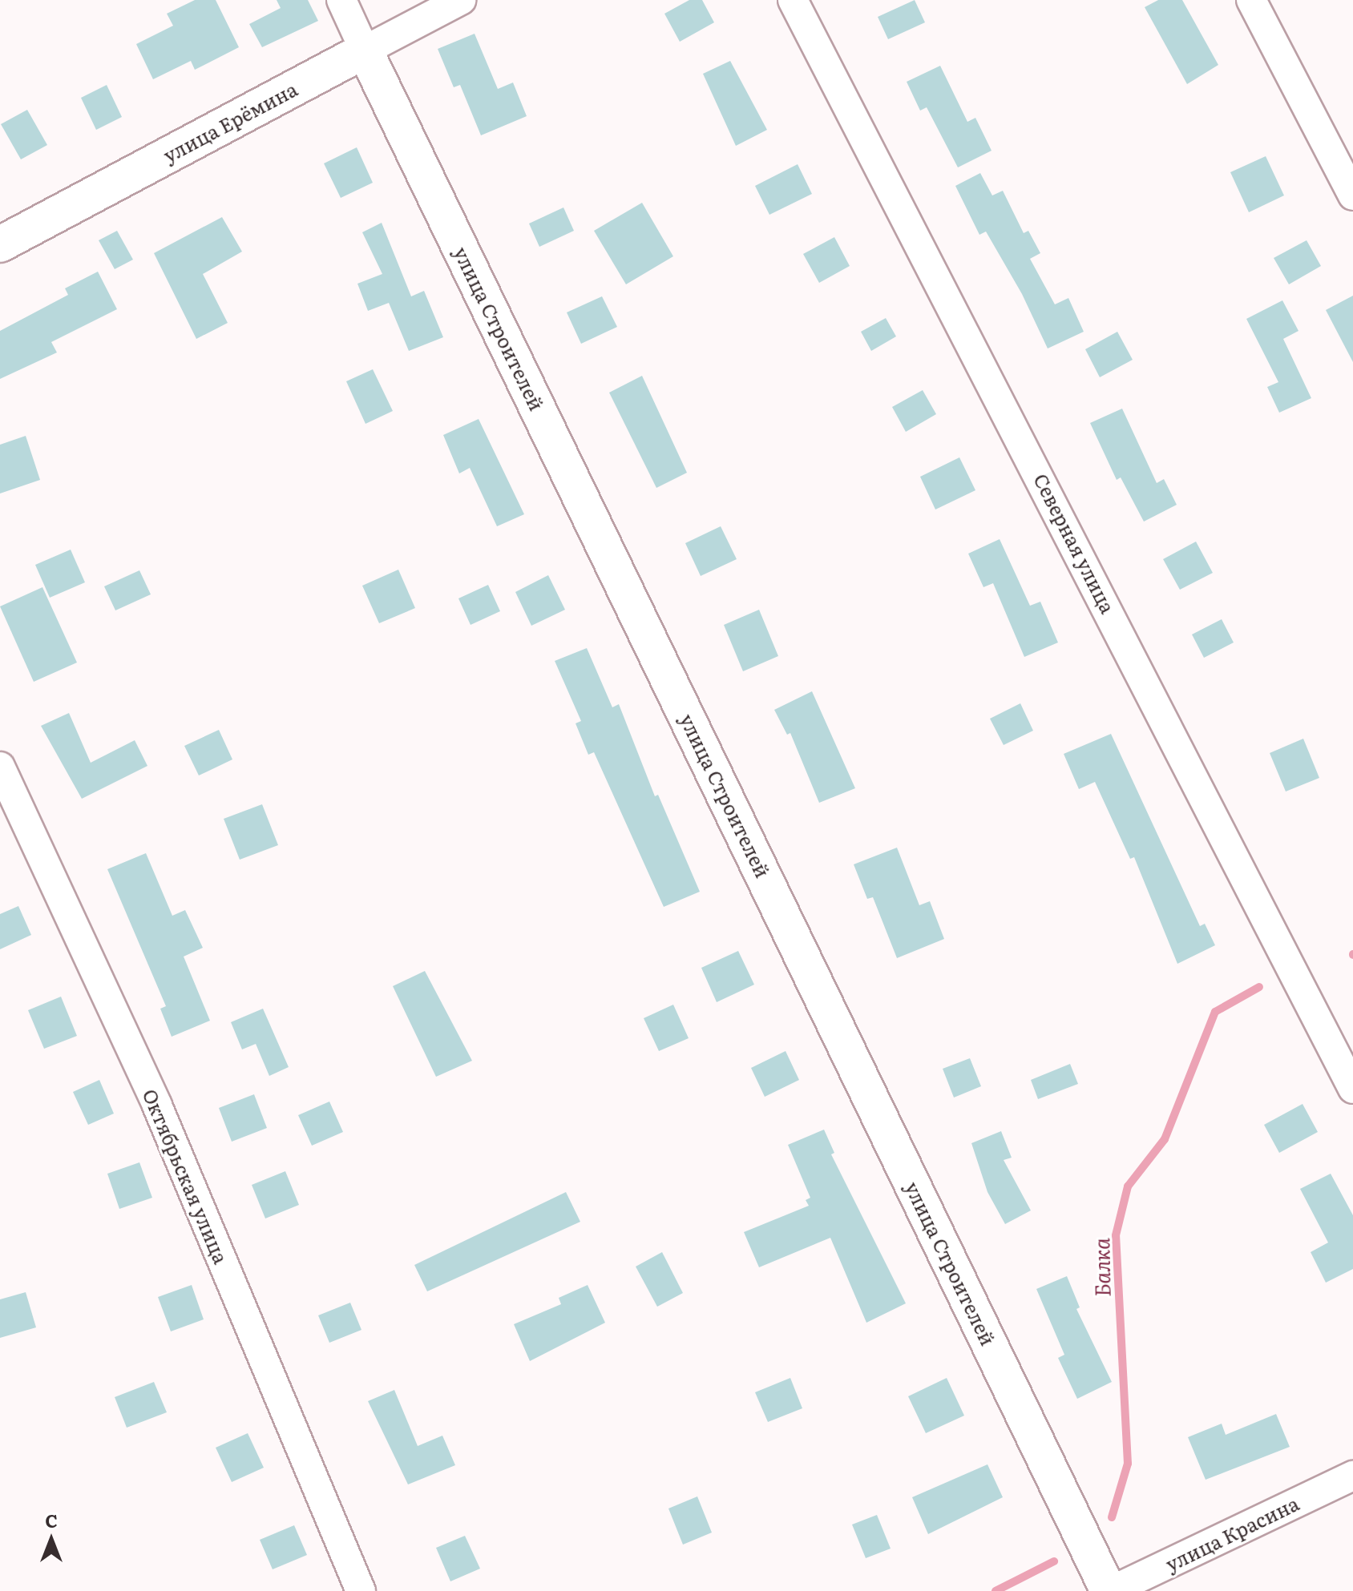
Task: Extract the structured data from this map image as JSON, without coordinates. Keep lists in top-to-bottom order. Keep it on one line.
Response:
{"streets":{"street":["улица Ерёмина","улица Строителей","Северная улица","Октябрьская улица","улица Красина"]},"crossings":[["улица Ерёмина","улица Строителей"],["улица Строителей","улица Красина"]],"water":["Балка"],"north":"top"}
